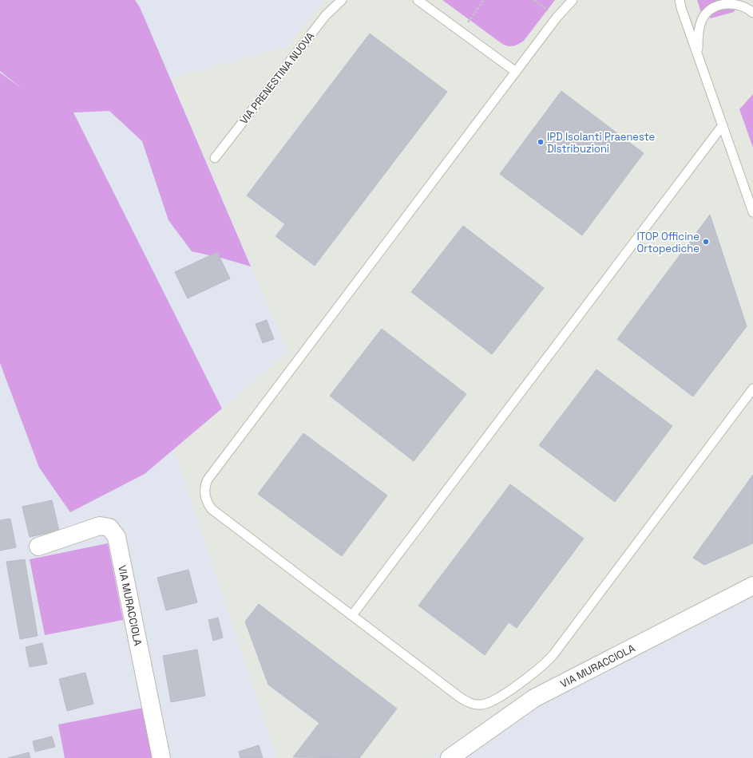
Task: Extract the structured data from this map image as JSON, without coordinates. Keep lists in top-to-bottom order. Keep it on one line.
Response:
{"streets":{"street":["VIA MURACCIOLA"],"lane":["VIA PRENESTINA NUOVA"]},"places":["IPD Isolanti Praeneste DIstribuzioni","ITOP Officine Ortopediche"]}
